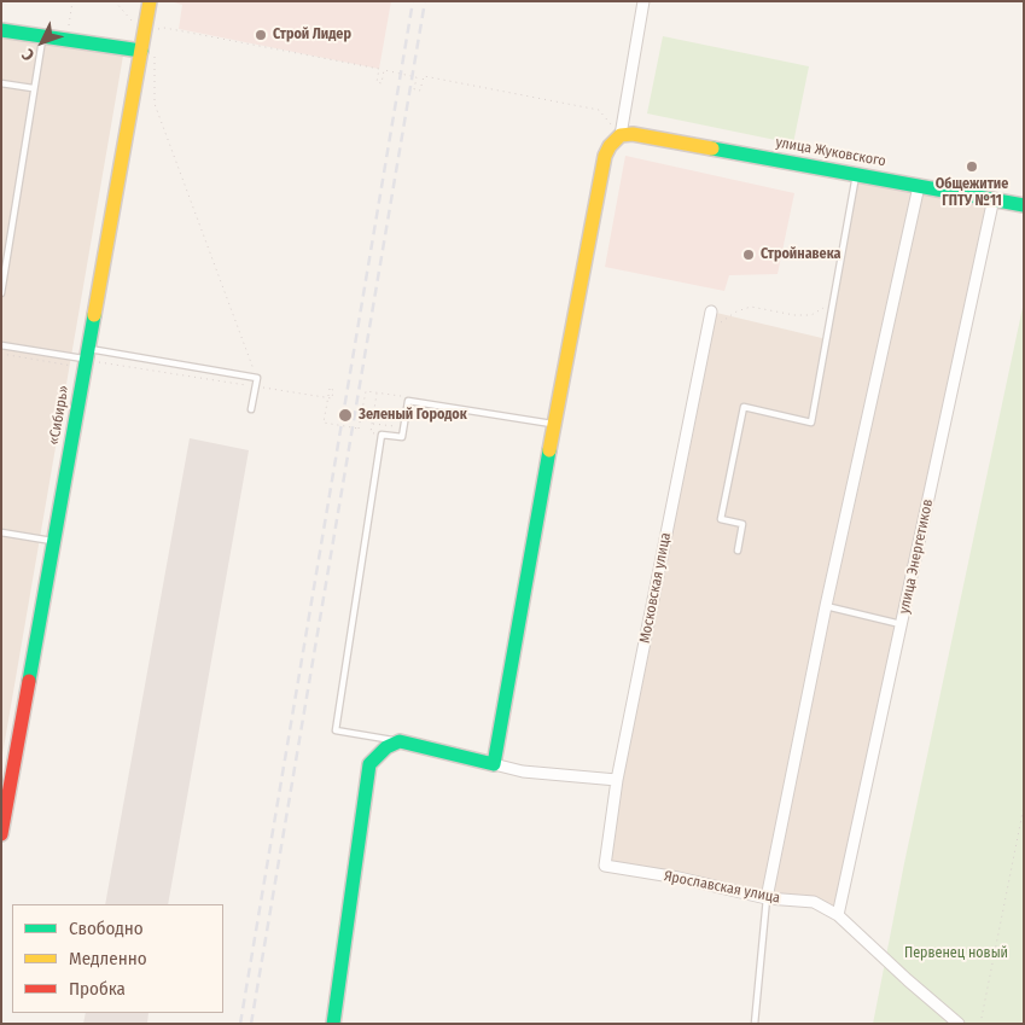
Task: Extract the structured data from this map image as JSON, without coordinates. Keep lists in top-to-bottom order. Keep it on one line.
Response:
{"streets":{"street":["улица Жуковского","«Сибирь»","улица Энергетиков","Московская улица","Ярославская улица"]},"crossings":[["улица Жуковского","улица Энергетиков"],["улица Энергетиков","Ярославская улица"],["Московская улица","Ярославская улица"]],"parks":["Первенец новый"],"places":["Строй Лидер","Общежитие ГПТУ №11","Стройнавека","Зеленый Городок"],"legend":["Свободно","Медленно","Пробка"],"north":"bottom left"}
